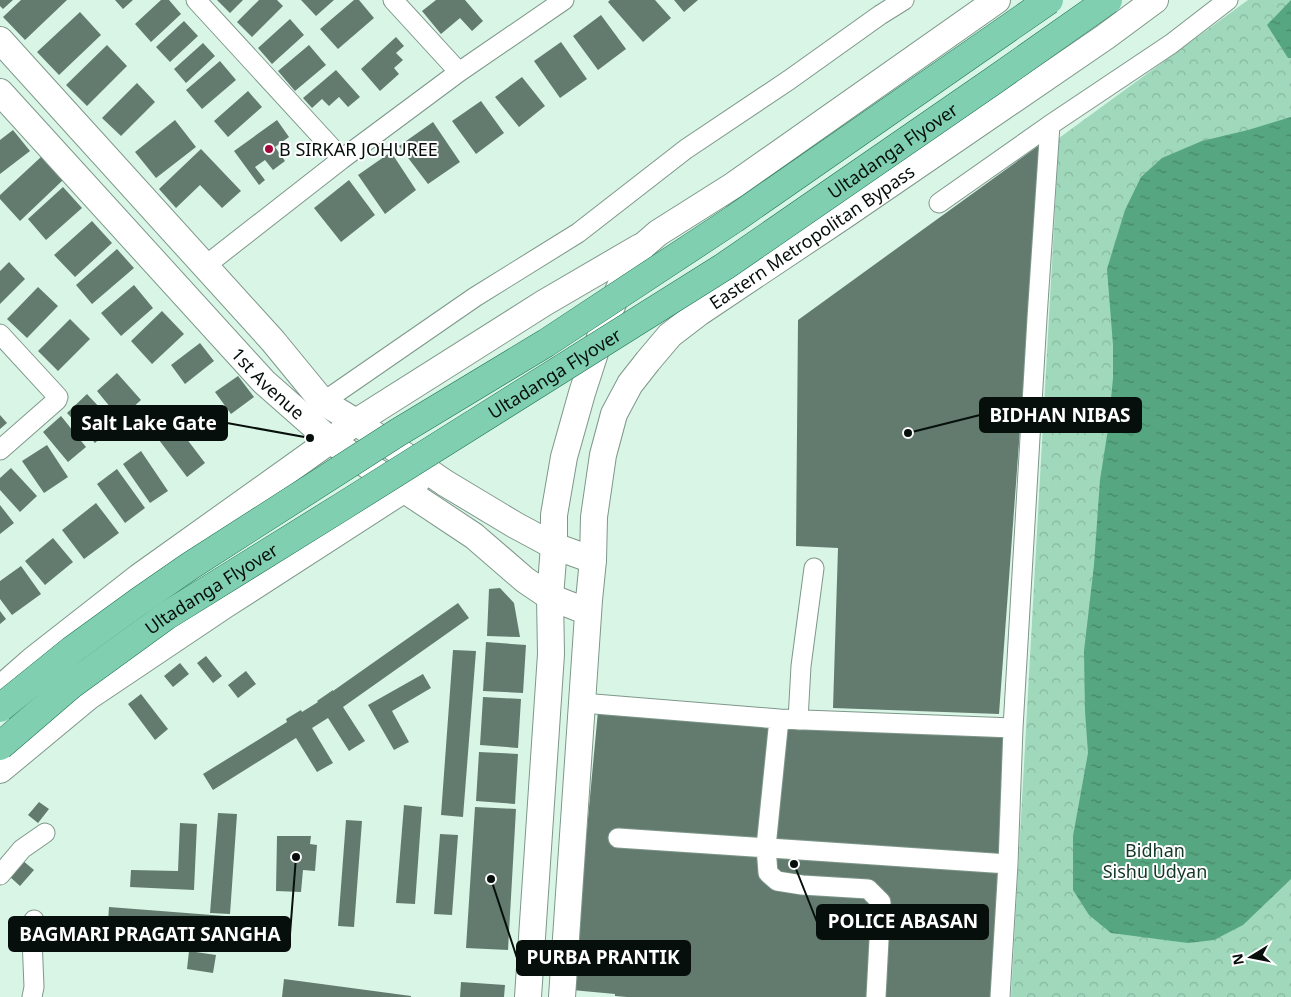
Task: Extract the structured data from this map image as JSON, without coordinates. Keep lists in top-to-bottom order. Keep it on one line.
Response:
{"streets":{"main road":["Ultadanga Flyover","Eastern Metropolitan Bypass","1st Avenue"]},"crossings":[["Eastern Metropolitan Bypass","1st Avenue"]],"parks":["Bidhan Sishu Udyan"],"places":["B SIRKAR JOHUREE","BIDHAN NIBAS","Salt Lake Gate","BAGMARI PRAGATI SANGHA","POLICE ABASAN","PURBA PRANTIK"],"north":"left"}
